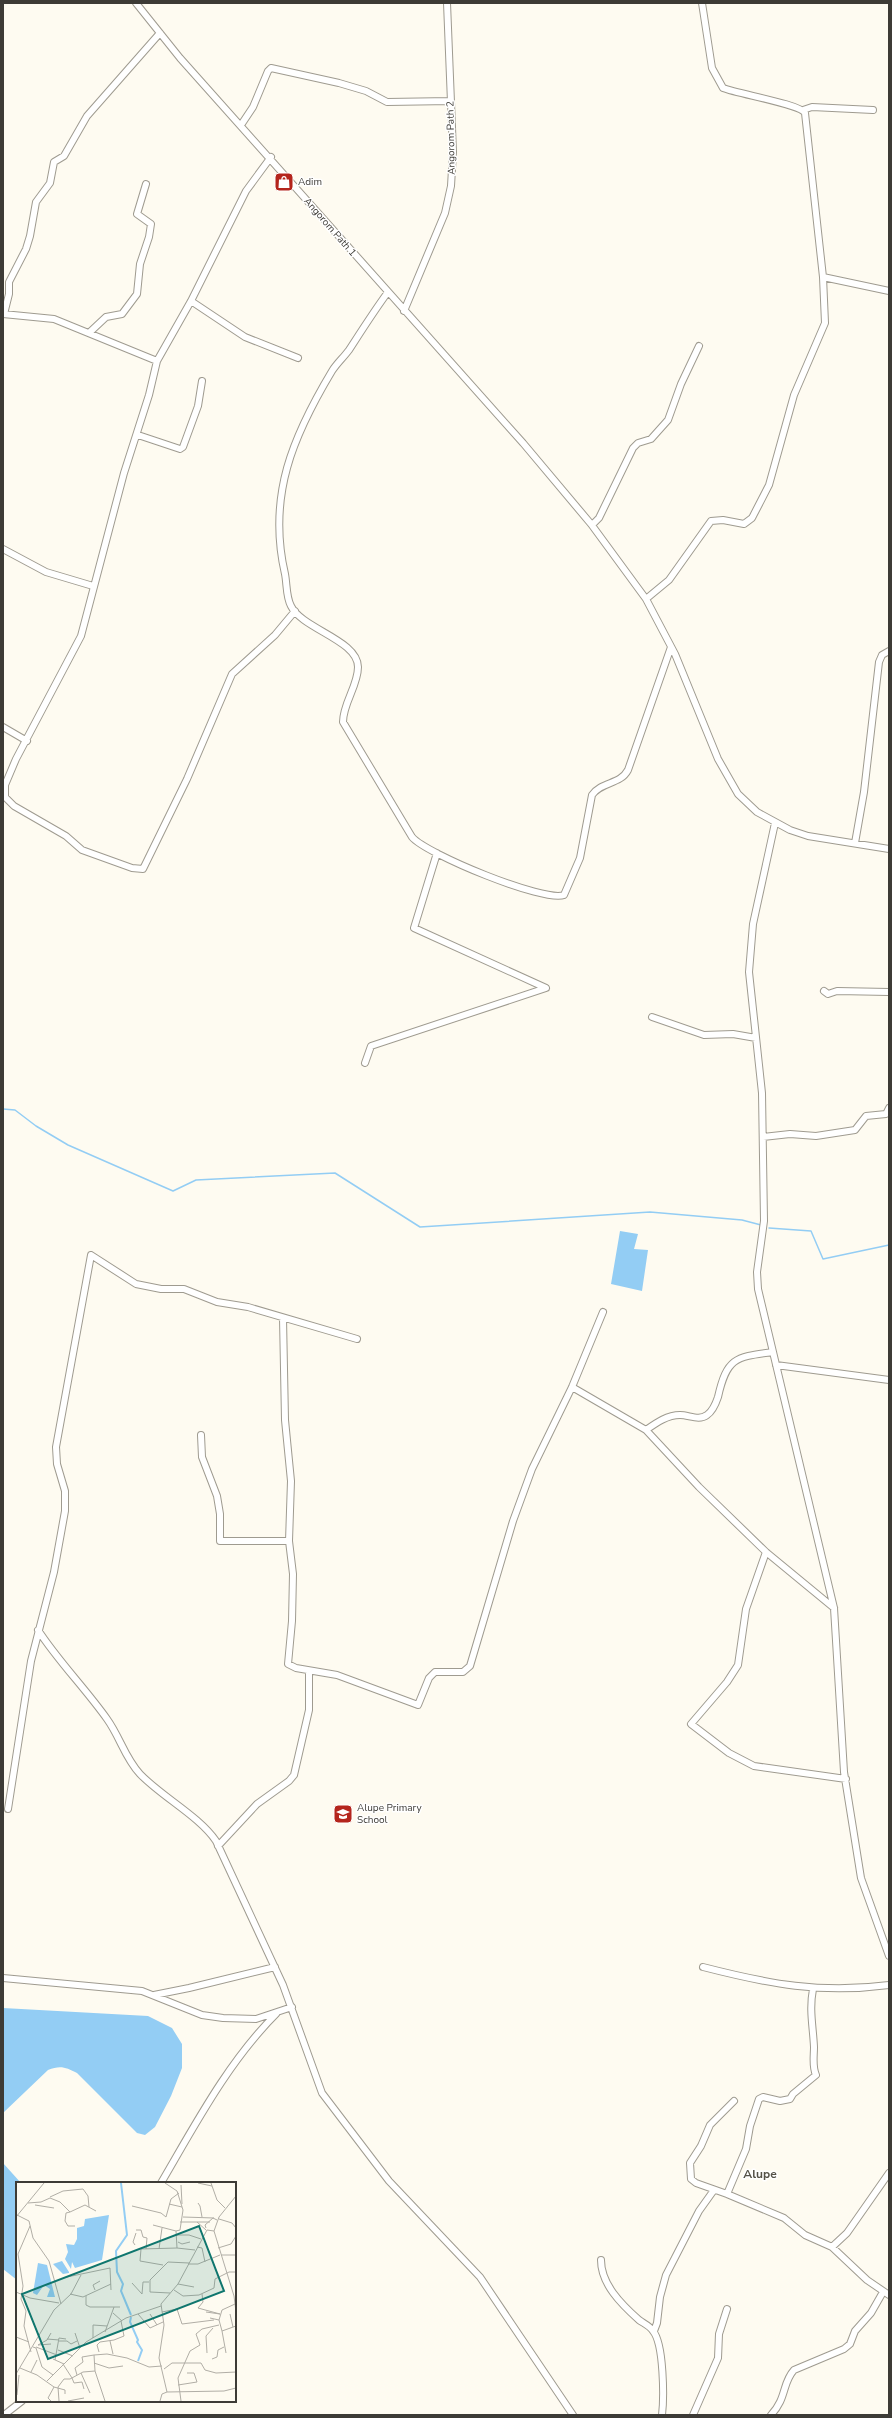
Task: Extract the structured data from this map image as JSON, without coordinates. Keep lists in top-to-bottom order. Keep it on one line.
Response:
{"streets":{"street":["Angorom Path 2","Angorom Path 1"]},"crossings":[["Angorom Path 2","Angorom Path 1"]],"districts":["Alupe"],"places":{"shop":["Adim"],"school or university":["Alupe Primary School"]}}
